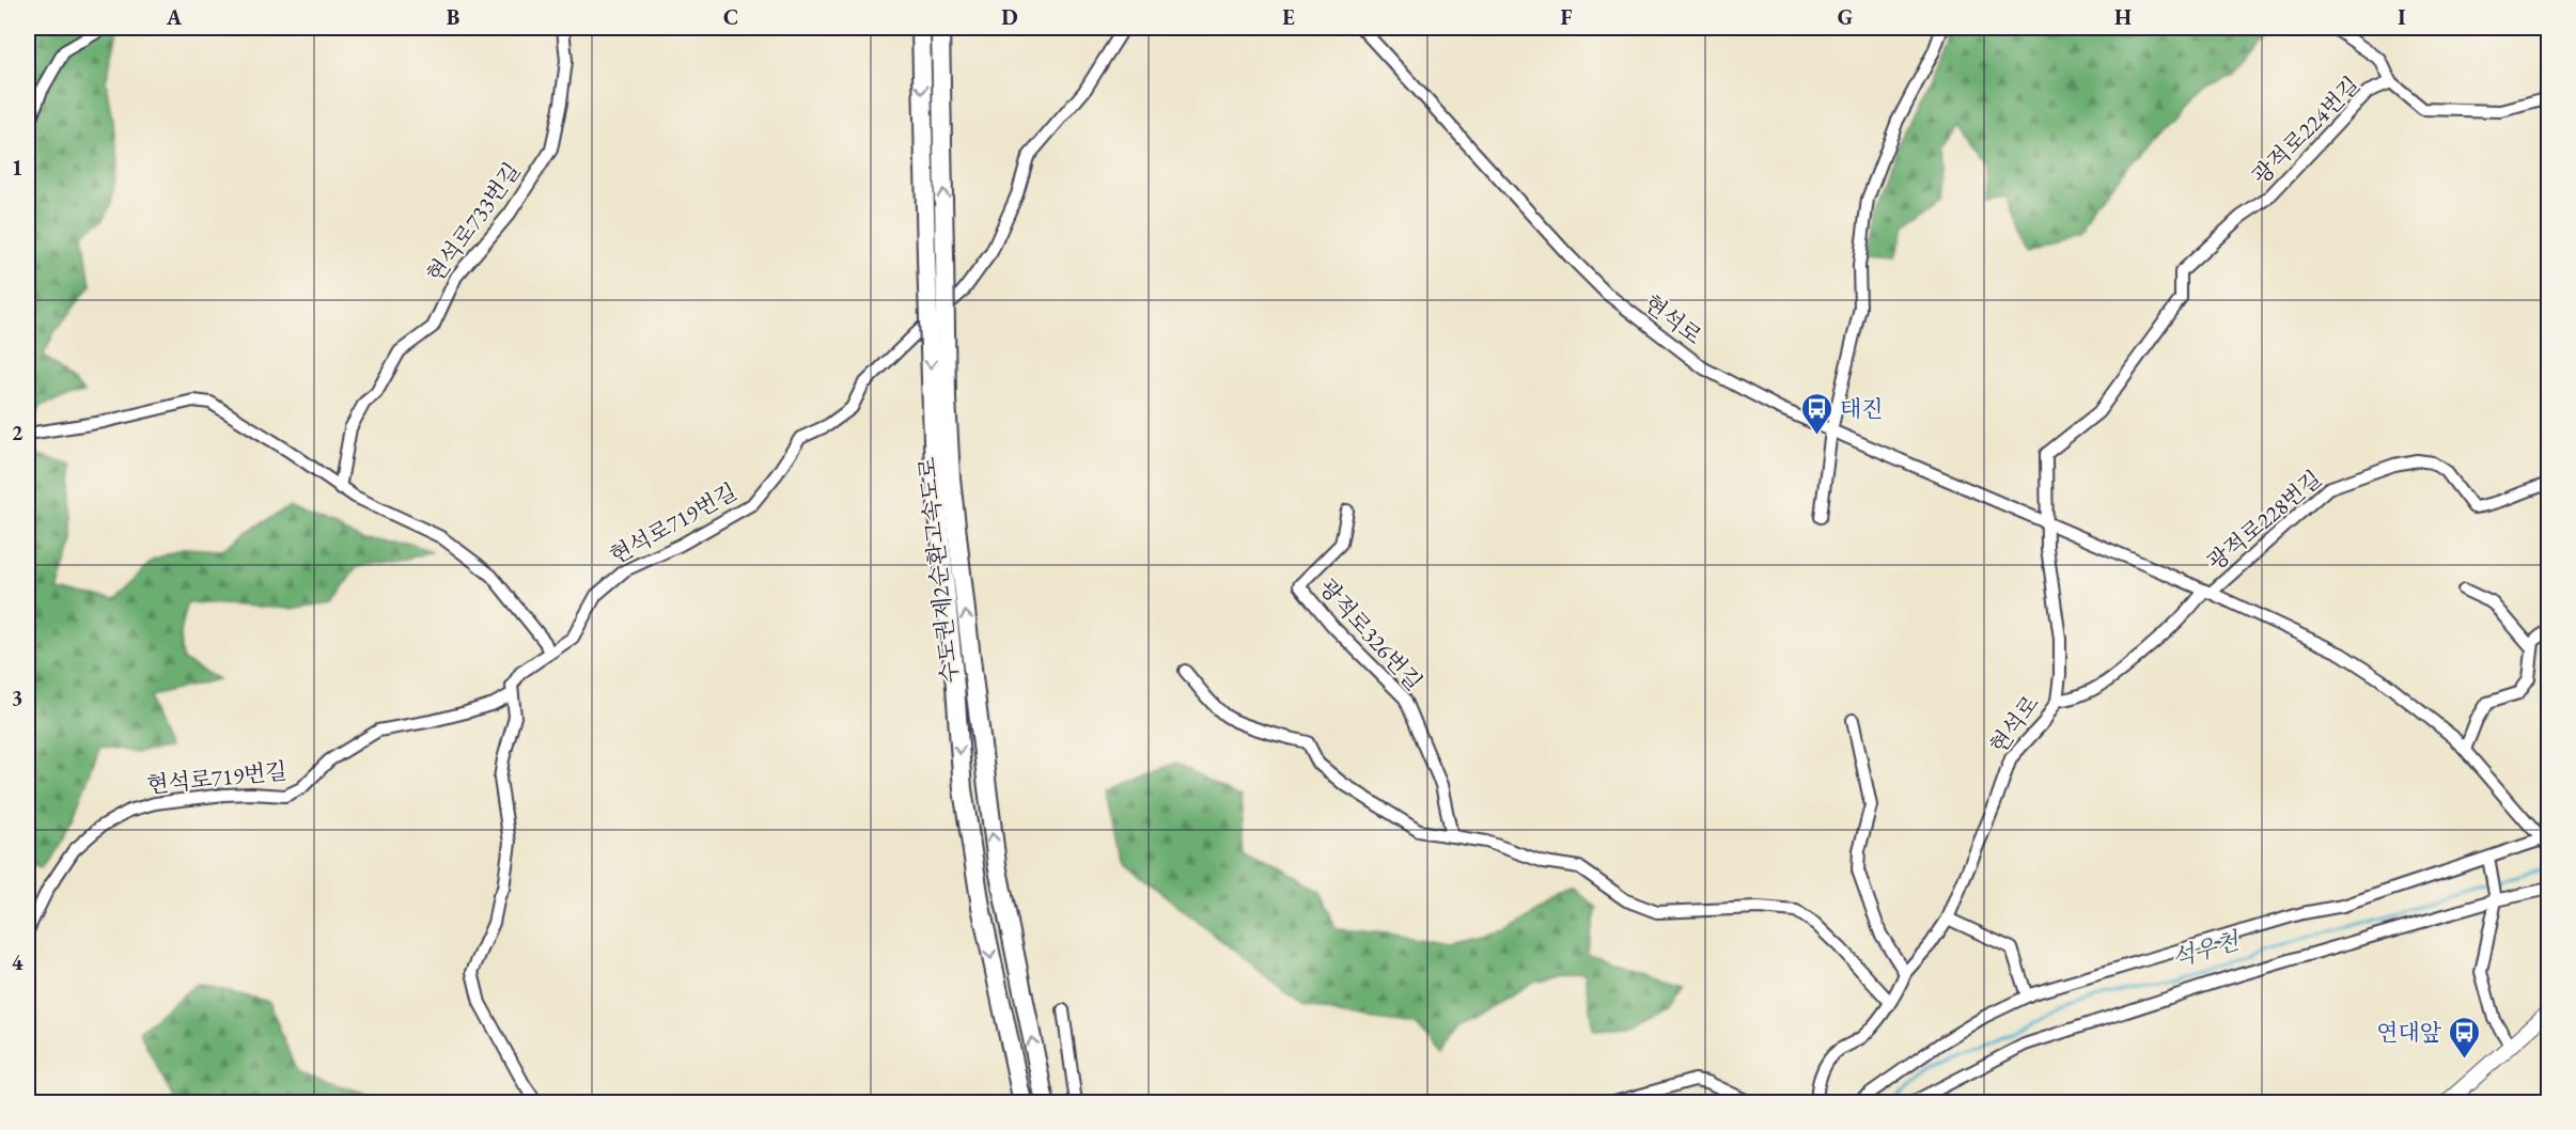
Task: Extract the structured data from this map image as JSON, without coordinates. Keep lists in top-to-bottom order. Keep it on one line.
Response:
{"streets":{"highway":["수도권제2순환고속도로"],"street":["광적로224번길","현석로733번길","현석로","광적로228번길","현석로719번길","광적로326번길"]},"crossings":[["광적로224번길","현석로"],["현석로","광적로228번길"]],"water":["석우천"],"places":{"bus stop":["태진","연대앞"]},"grid":{"columns":["A","B","C","D","E","F","G","H","I"],"rows":["1","2","3","4"]}}
